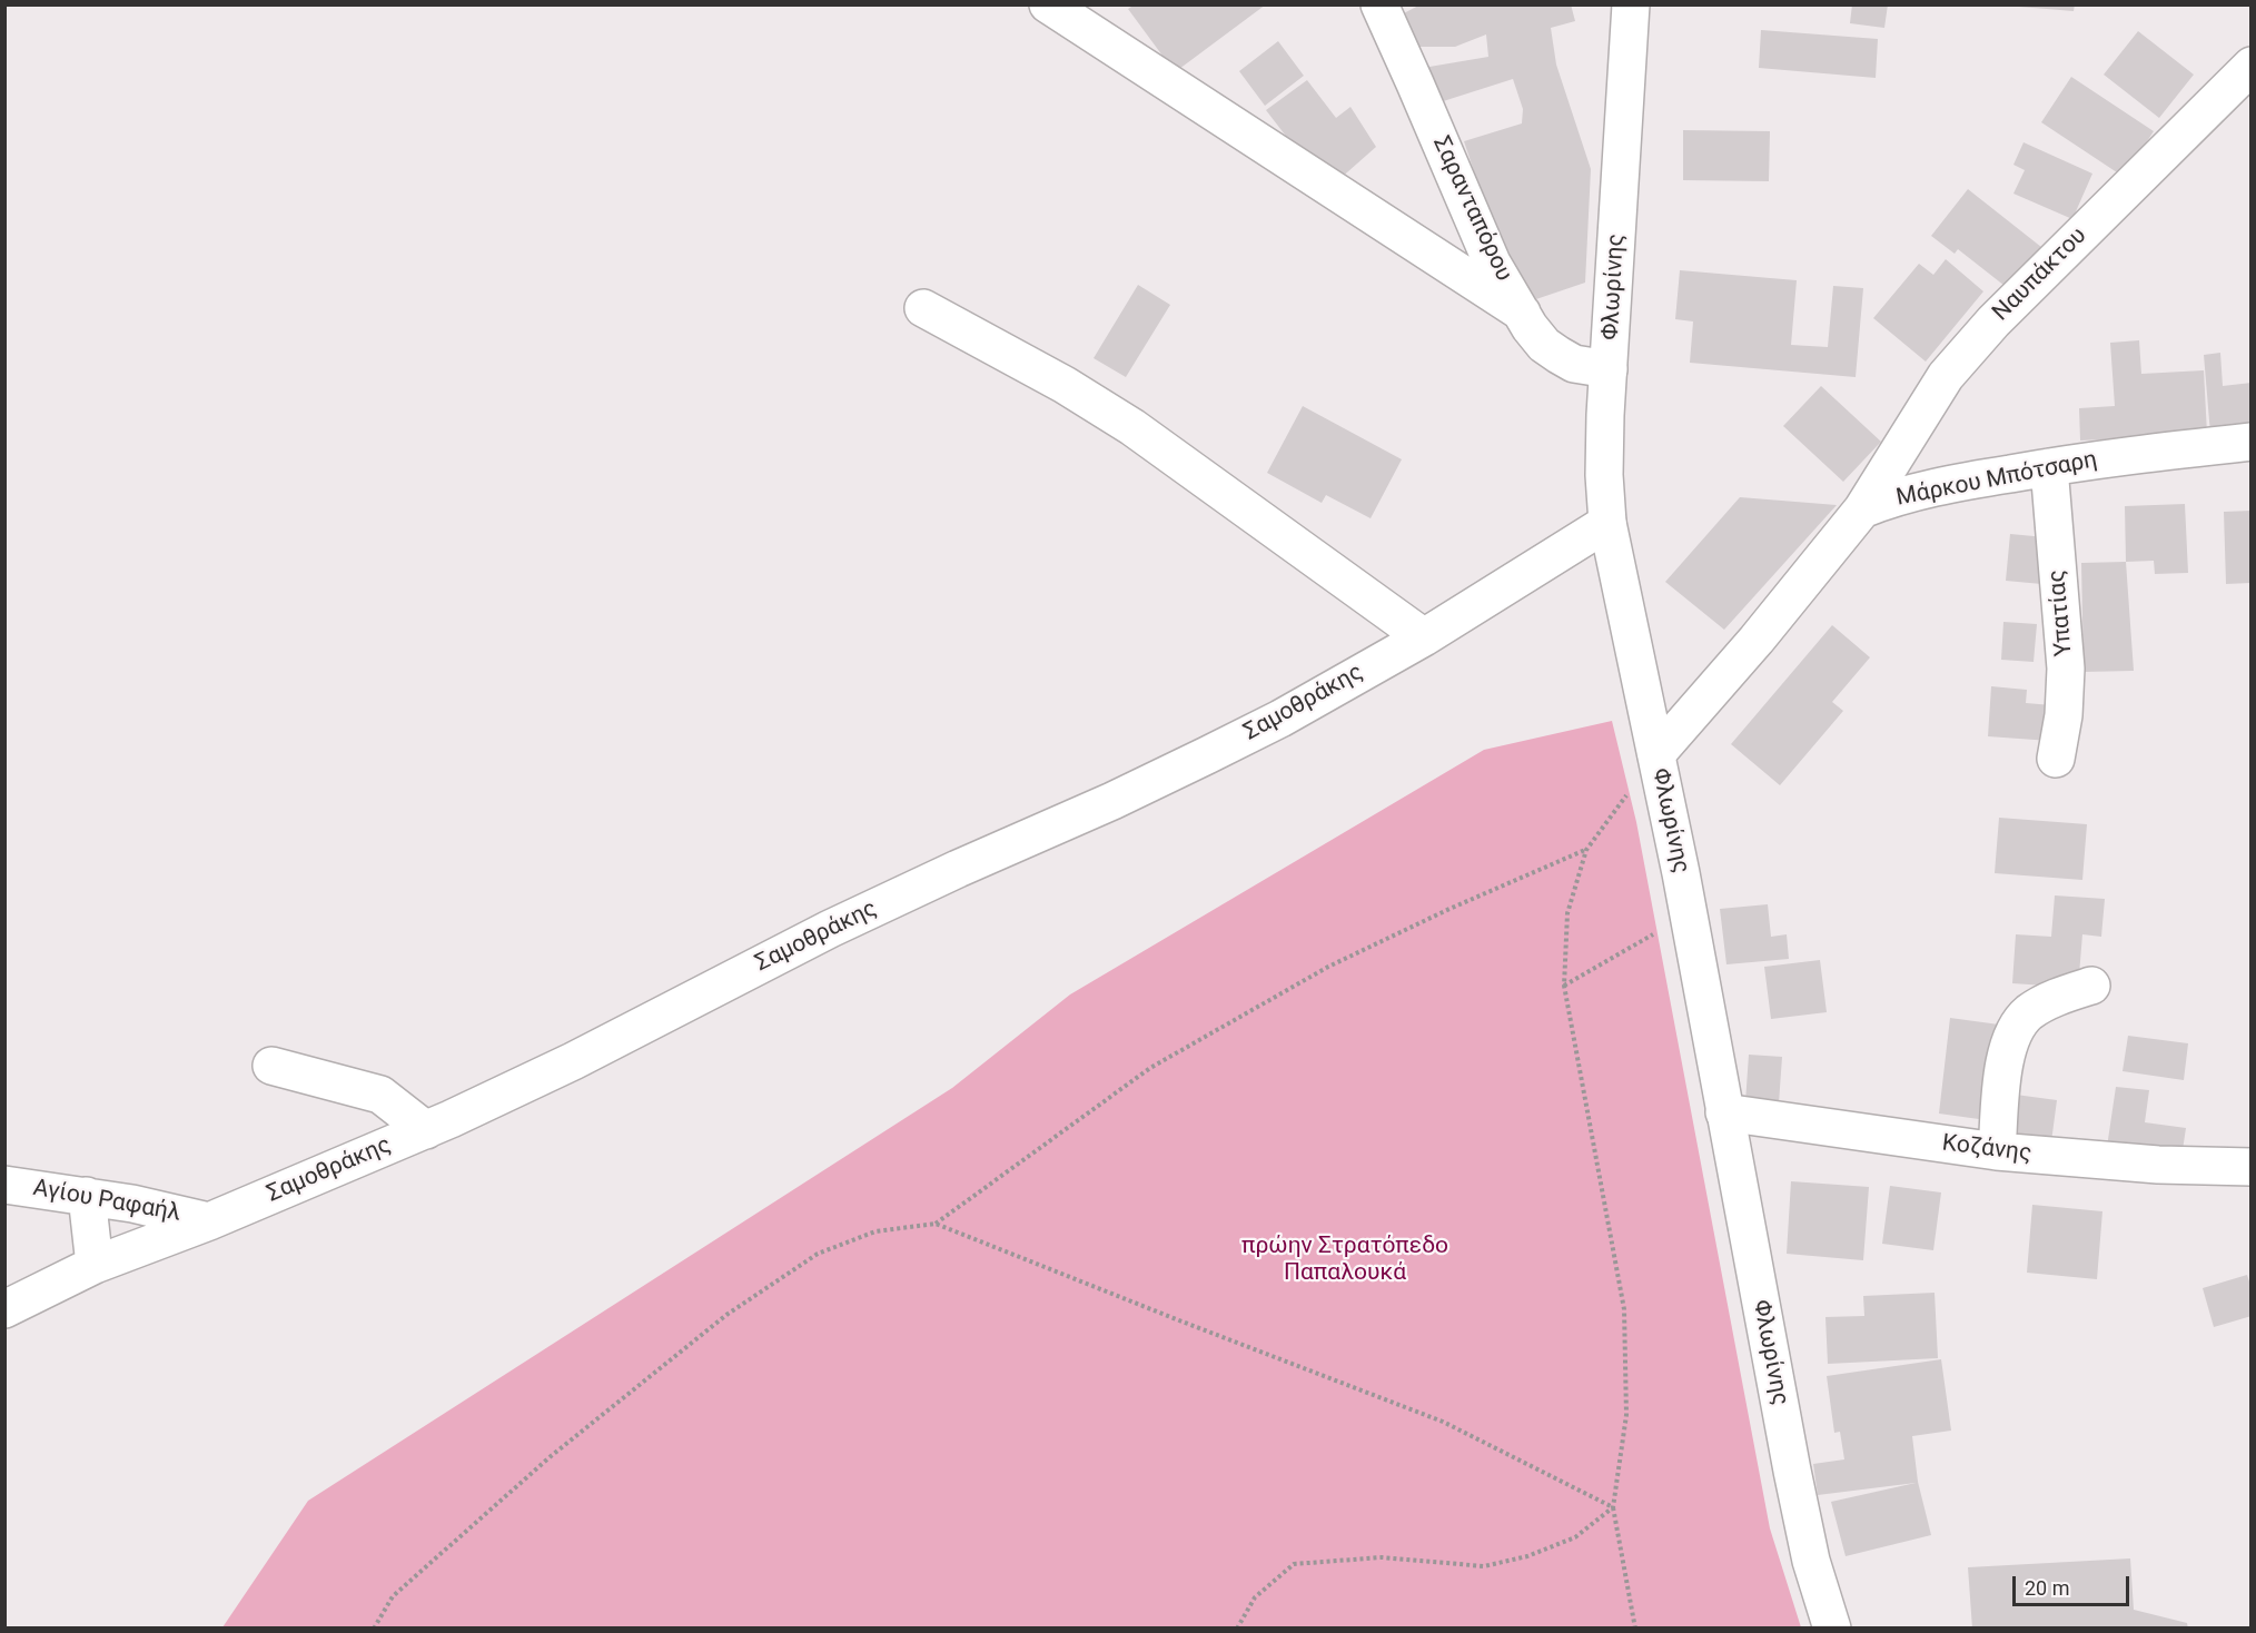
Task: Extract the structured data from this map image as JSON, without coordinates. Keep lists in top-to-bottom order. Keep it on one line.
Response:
{"streets":{"street":["Σαρανταπόρου","Ναυπάκτου","Φλωρίνης","Μάρκου Μπότσαρη","Υπατίας","Σαμοθράκης","Κοζάνης","Αγίου Ραφαήλ"]},"crossings":[["Σαρανταπόρου","Φλωρίνης"],["Ναυπάκτου","Μάρκου Μπότσαρη"],["Φλωρίνης","Σαμοθράκης"],["Φλωρίνης","Κοζάνης"],["Μάρκου Μπότσαρη","Υπατίας"],["Σαμοθράκης","Αγίου Ραφαήλ"]],"parks":["πρώην Στρατόπεδο Παπαλουκά"],"scale_bar":"20 m"}
